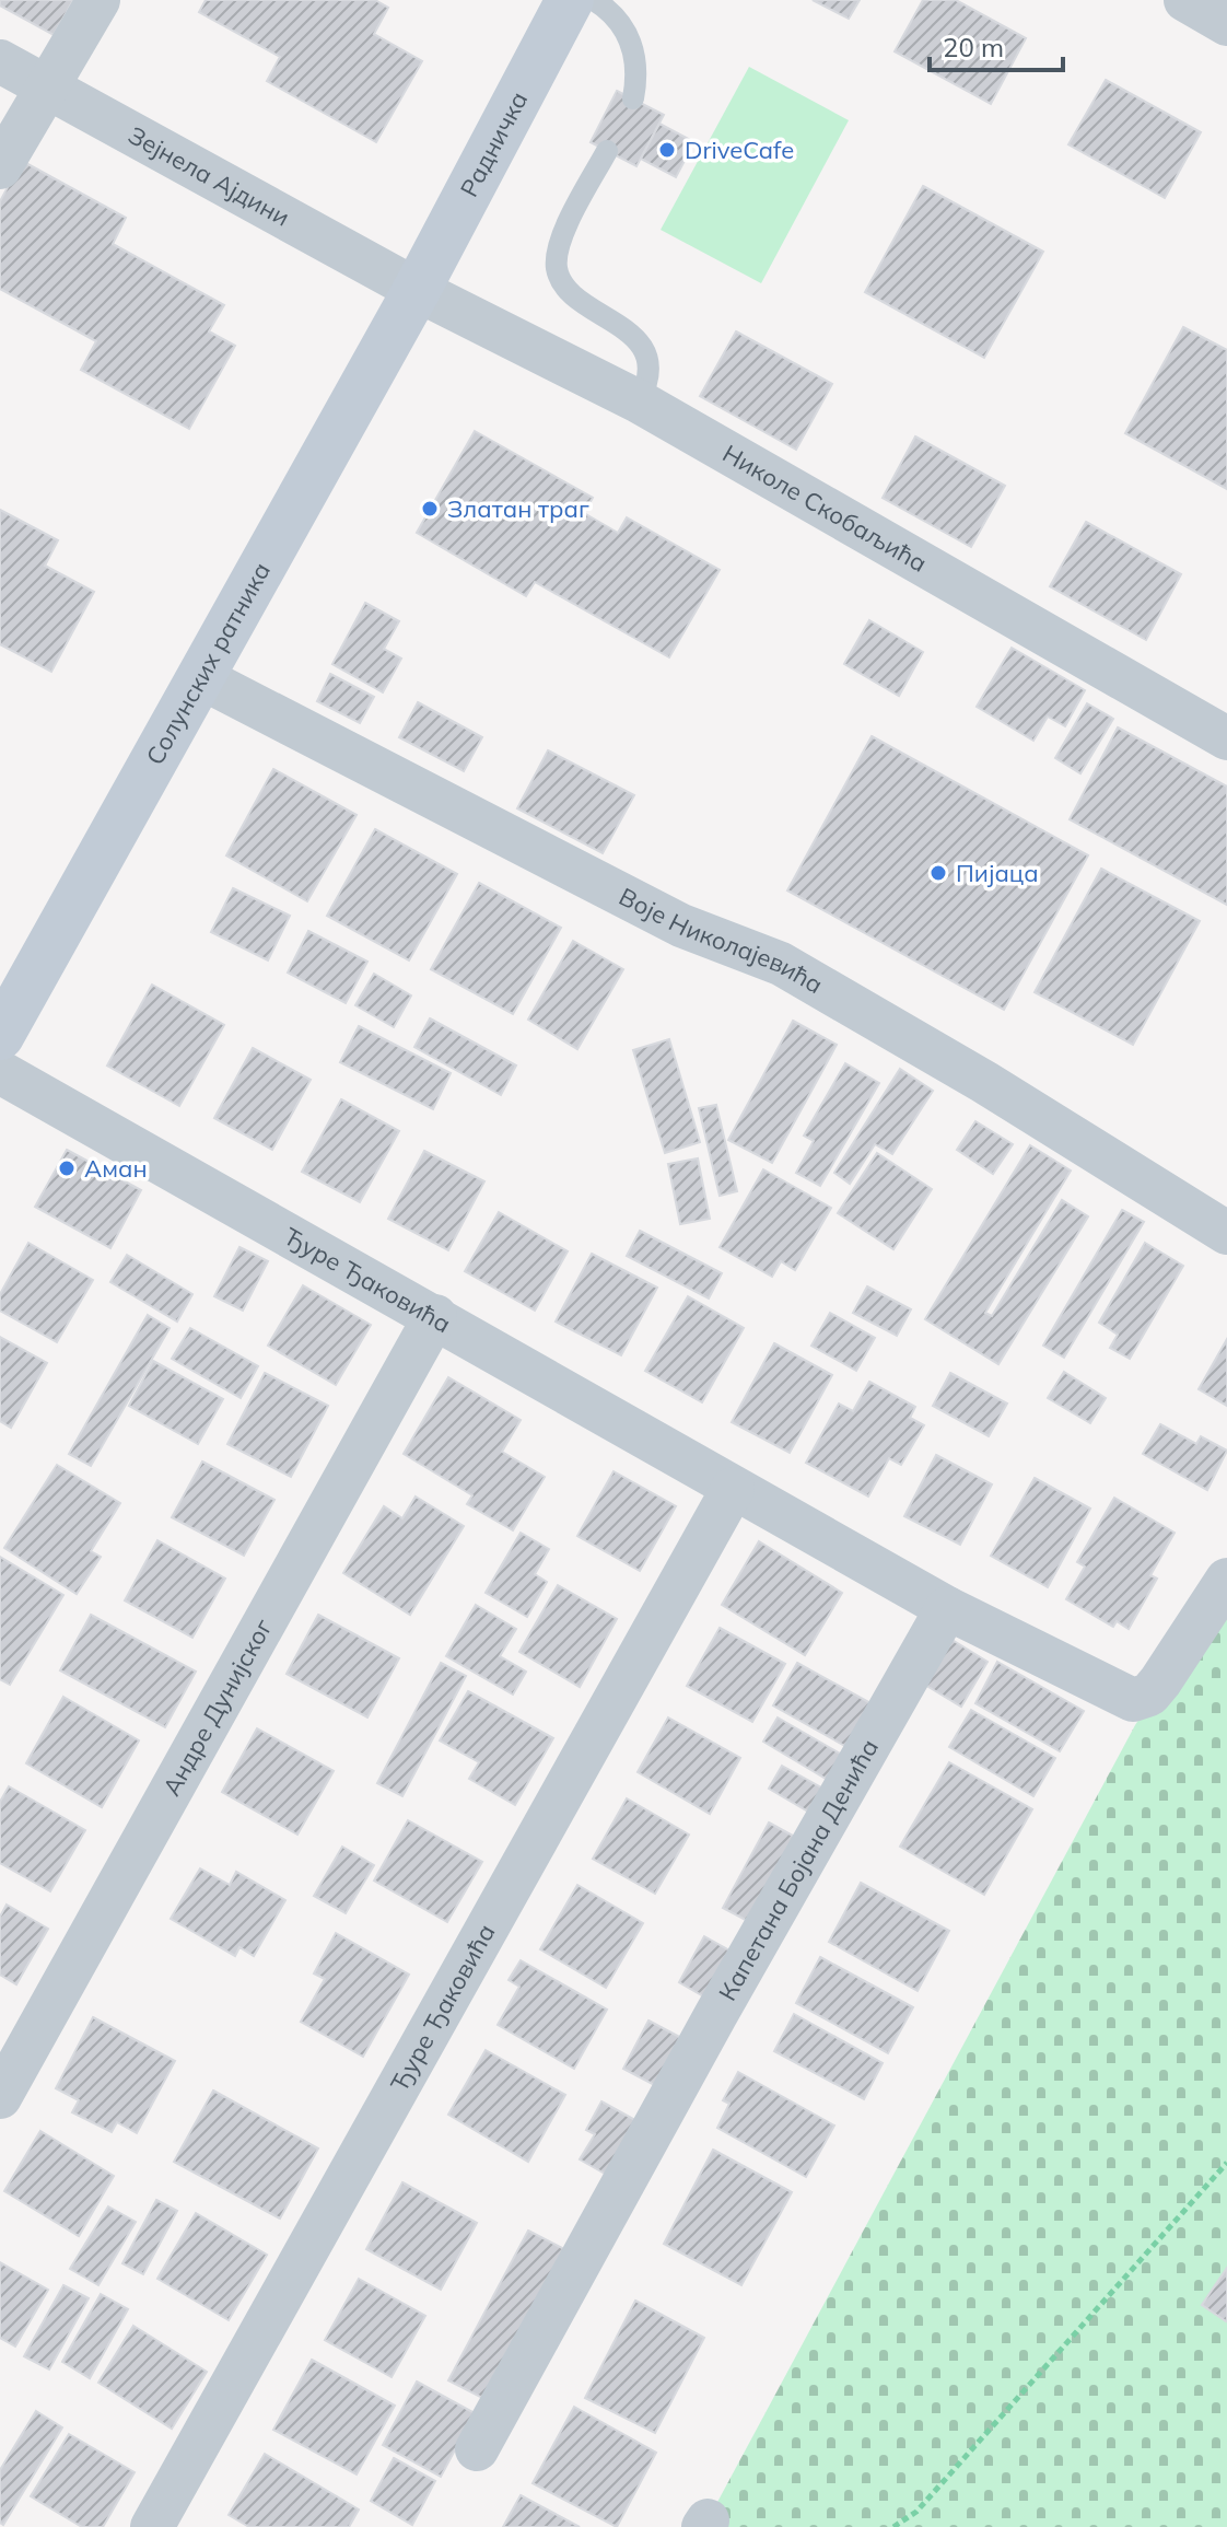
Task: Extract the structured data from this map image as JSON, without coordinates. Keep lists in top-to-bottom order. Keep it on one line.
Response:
{"streets":{"main road":["Радничка","Солунских ратника"],"street":["Зејнела Ајдини","Николе Скобаљића","Воје Николајевића","Ђуре Ђаковића","Андре Дунијског","Капетана Бојана Денића"]},"crossings":[["Радничка","Зејнела Ајдини"],["Радничка","Николе Скобаљића"],["Радничка","Солунских ратника"],["Зејнела Ајдини","Николе Скобаљића"],["Зејнела Ајдини","Солунских ратника"],["Николе Скобаљића","Солунских ратника"],["Солунских ратника","Воје Николајевића"],["Ђуре Ђаковића","Андре Дунијског"],["Ђуре Ђаковића","Капетана Бојана Денића"]],"places":["DriveCafe","Златан траг","Пијаца","Аман"],"scale_bar":"20 m"}
